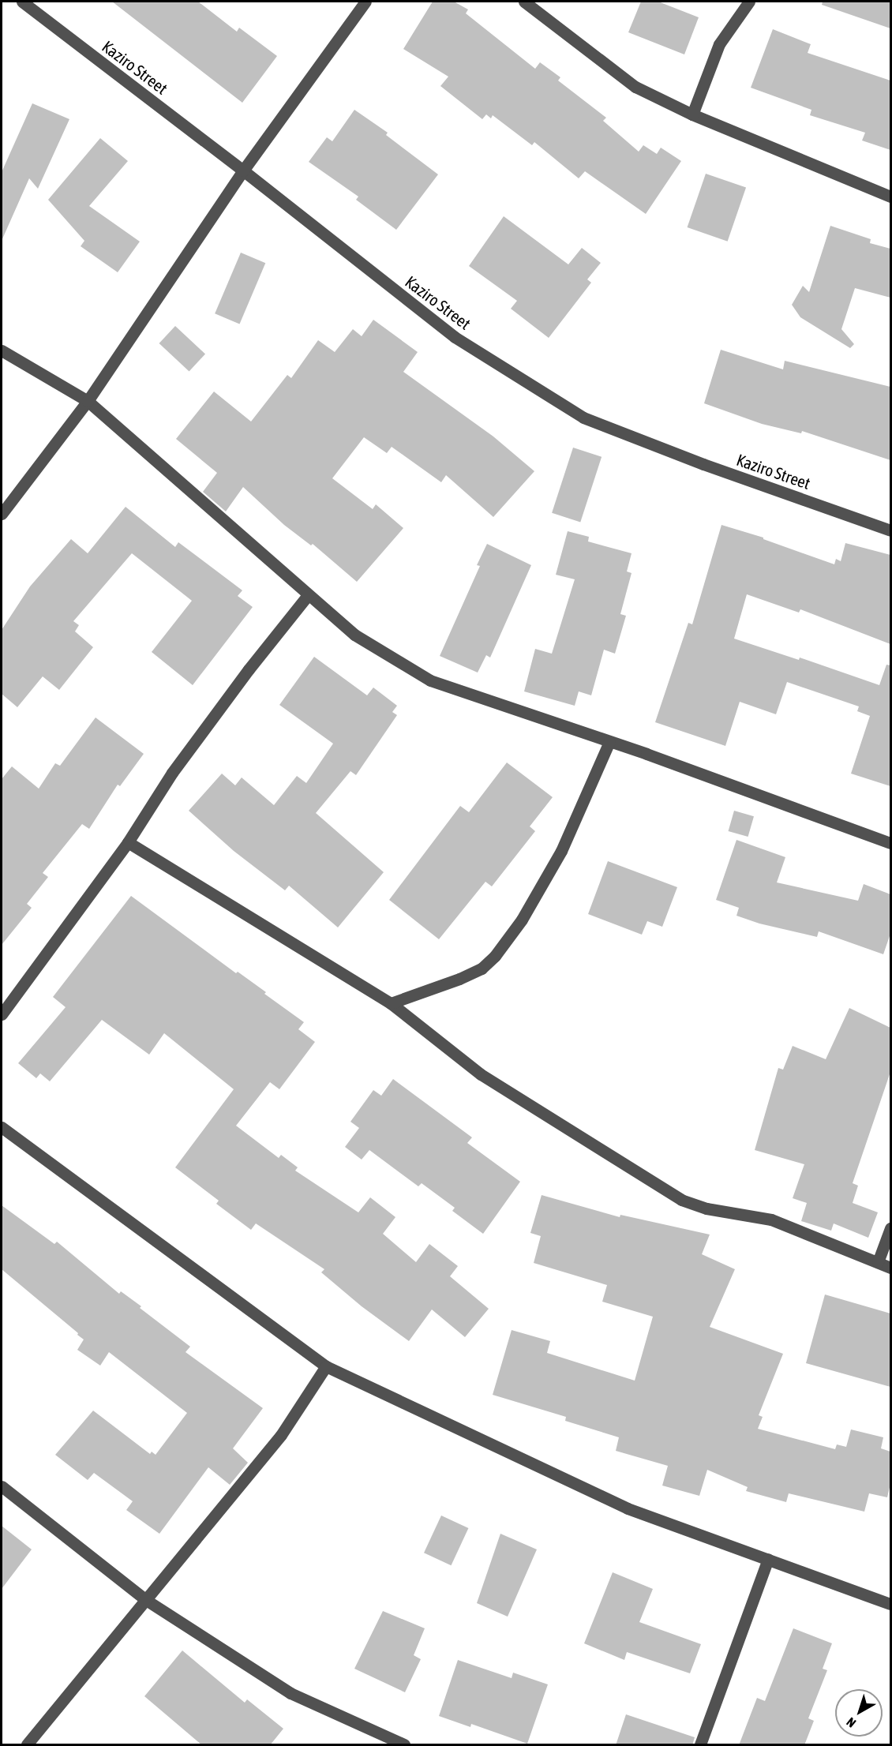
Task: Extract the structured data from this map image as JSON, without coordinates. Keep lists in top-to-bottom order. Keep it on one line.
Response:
{"streets":{"street":["Kaziro Street"]},"north":"bottom left"}
